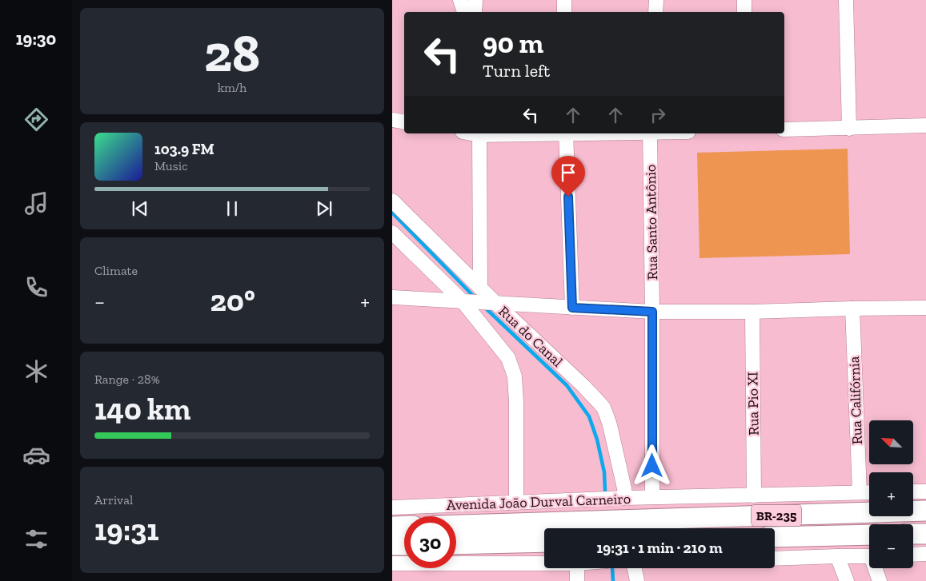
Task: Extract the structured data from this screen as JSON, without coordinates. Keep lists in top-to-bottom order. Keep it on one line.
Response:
{"streets":{"highway":["BR-235"],"street":["Rua Santo Antônio","Rua do Canal","Rua Califórnia","Rua Pio XI","Avenida João Durval Carneiro"]},"crossings":[["Rua Santo Antônio","Avenida João Durval Carneiro"],["Rua do Canal","Avenida João Durval Carneiro"],["Rua Califórnia","Avenida João Durval Carneiro"],["Rua Pio XI","Avenida João Durval Carneiro"]],"north":"top left","page":{"tabs":"19:30","tile":[["28","km/h"],"Climate",["Range · 28%","140 km"],["Arrival","19:31"]],"turn":["90 m","Turn left"],"song":["103.9 FM","Music"],"heat":["−","20°","+"],"map_buttons":["+","−"],"limit":"30","trip":"19:31 · 1 min · 210 m"}}
